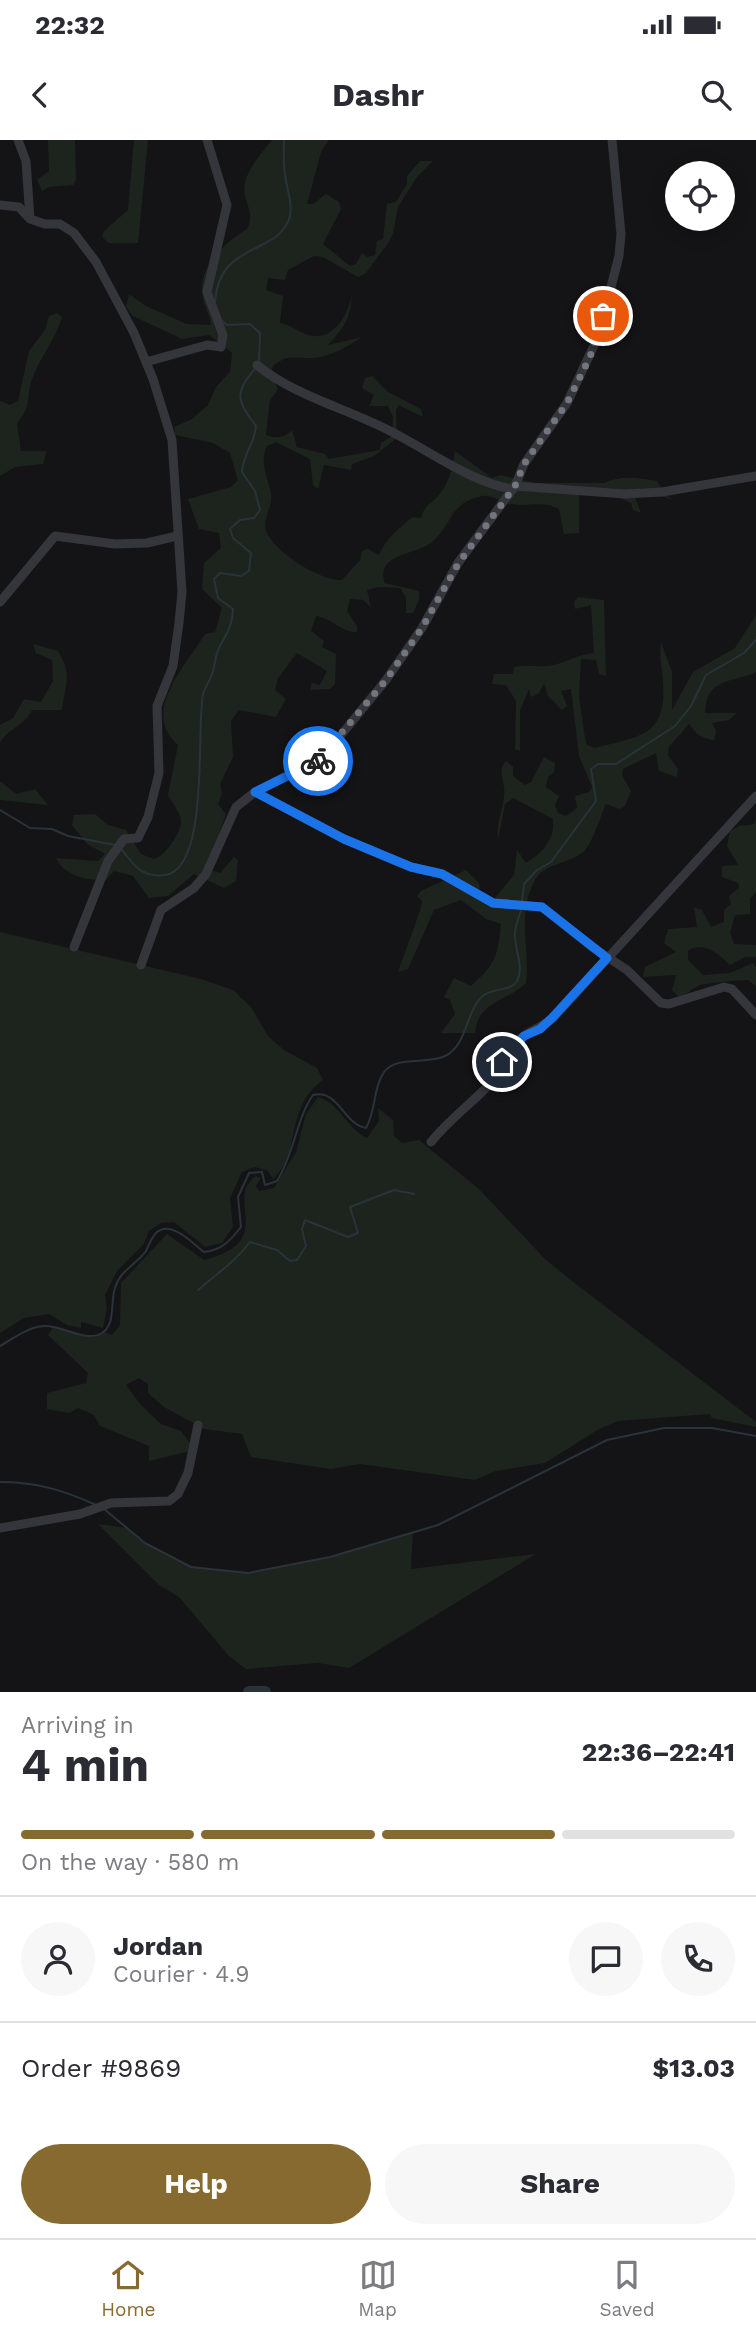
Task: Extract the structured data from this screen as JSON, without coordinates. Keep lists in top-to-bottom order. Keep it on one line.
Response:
{"page":{"status":"22:32","header":"Dashr","heading":["4 min","Arriving in","22:36–22:41"],"panel":["Jordan","Courier · 4.9","Order #9869","$13.03"],"bar":"On the way · 580 m","buttons":["Help","Share"],"tabs":["Home","Map","Saved"]}}
